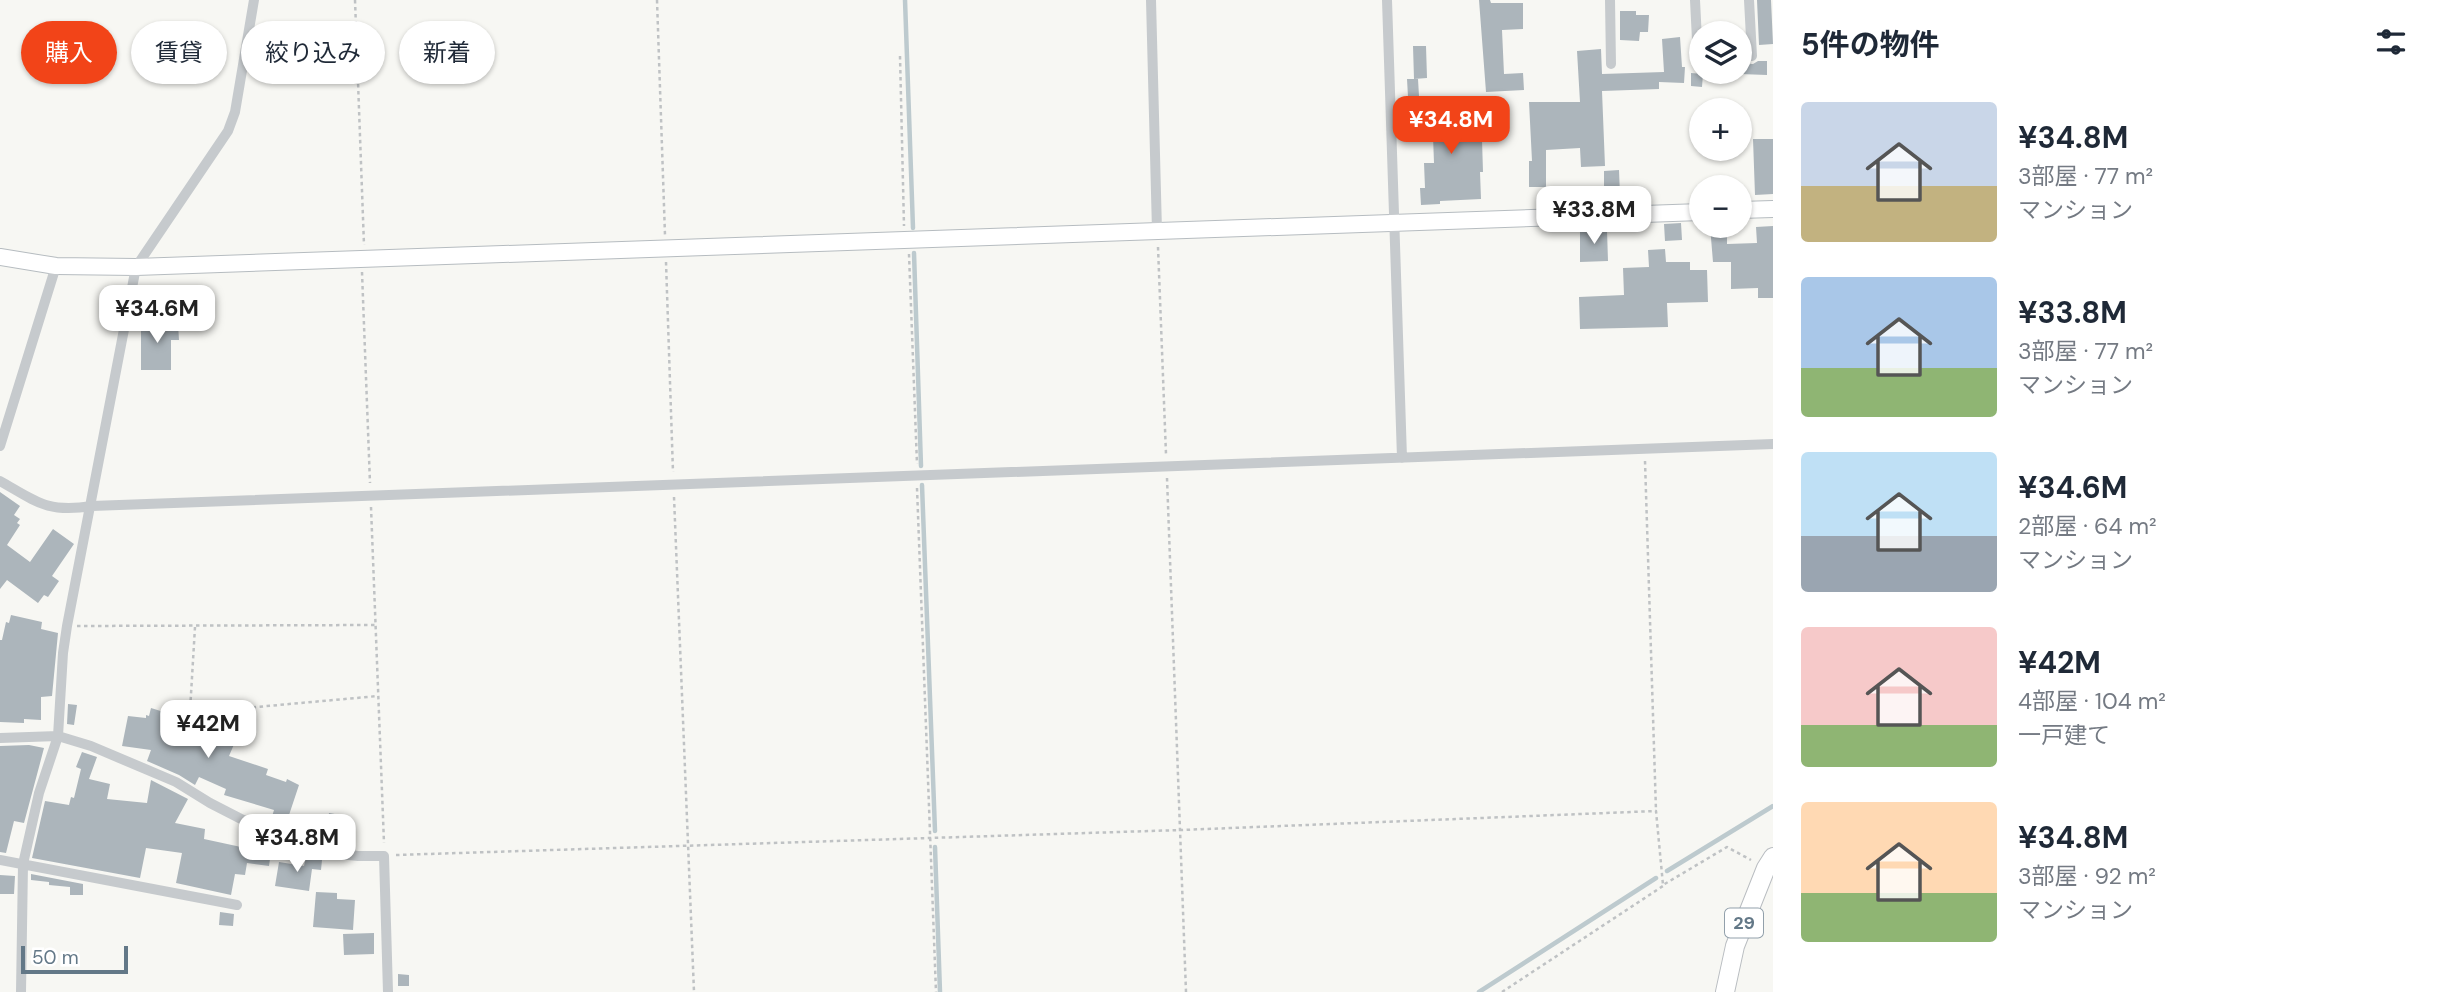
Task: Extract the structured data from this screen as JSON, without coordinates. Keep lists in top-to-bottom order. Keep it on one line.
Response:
{"streets":{"main road":["29"]},"scale_bar":"50 m","page":{"heading":"5件の物件","map_buttons":["+","−"],"chip":["購入","賃貸","絞り込み","新着"],"list":[{"name":"¥34.8M","note":"3部屋 · 77 m² · マンション"},{"name":"¥33.8M","note":"3部屋 · 77 m² · マンション"},{"name":"¥34.6M","note":"2部屋 · 64 m² · マンション"},{"name":"¥42M","note":"4部屋 · 104 m² · 一戸建て"},{"name":"¥34.8M","note":"3部屋 · 92 m² · マンション"}],"price":["¥34.8M","¥33.8M","¥34.6M","¥42M","¥34.8M"],"scale":"50 m"}}
